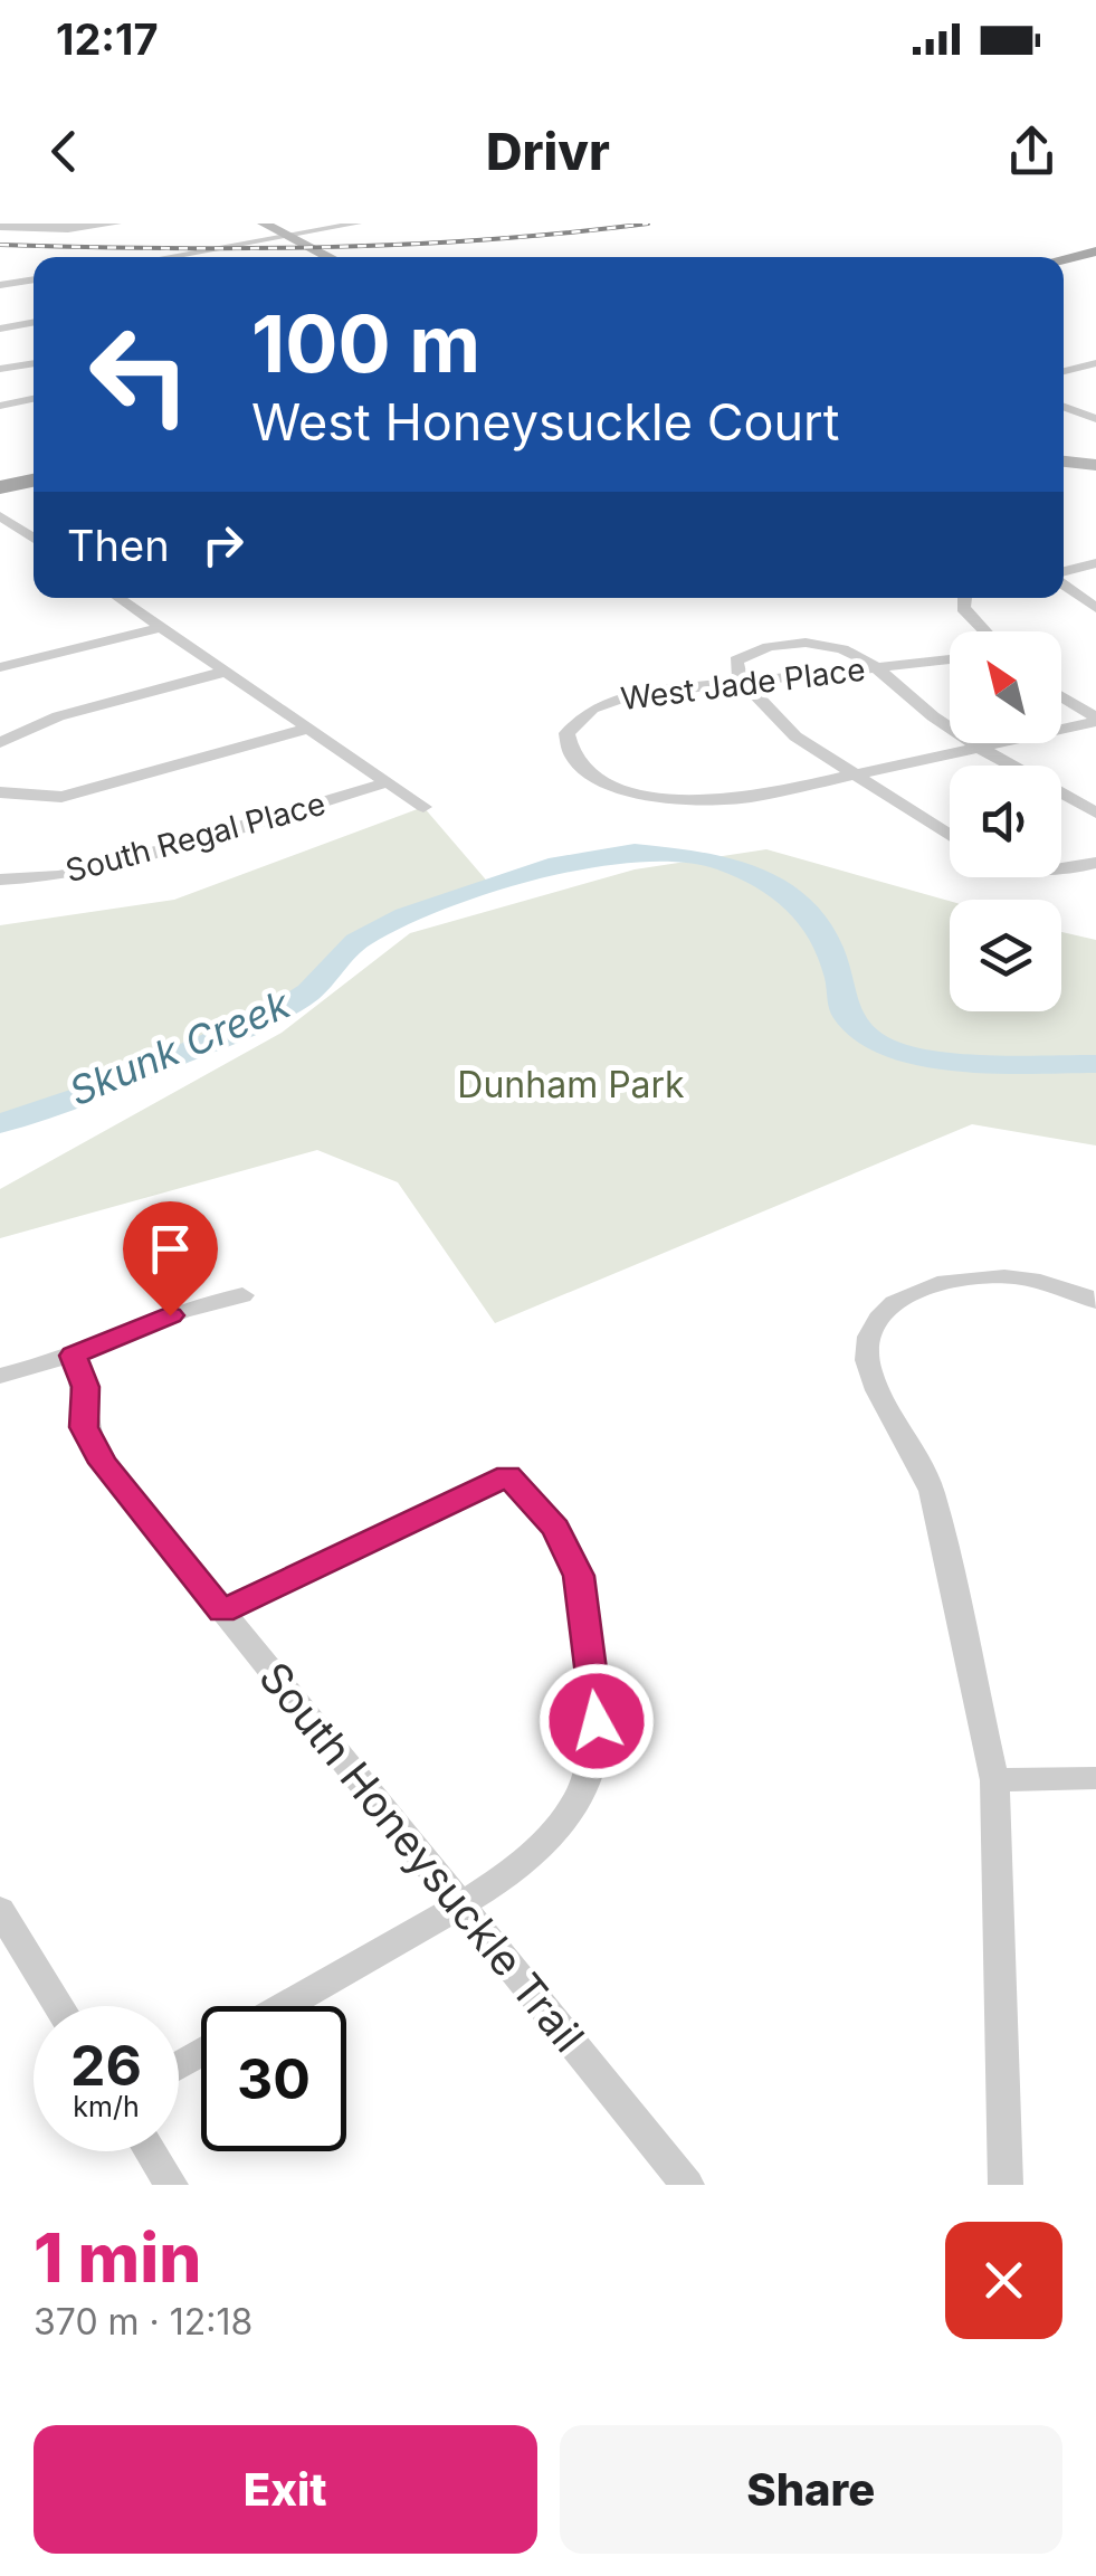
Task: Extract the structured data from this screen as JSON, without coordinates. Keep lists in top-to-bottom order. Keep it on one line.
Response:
{"streets":{"street":["West Jade Place","South Regal Place","South Honeysuckle Trail"]},"water":["Skunk Creek"],"parks":["Dunham Park"],"north":"top left","page":{"status":"12:17","header":"Drivr","turn":["100 m","West Honeysuckle Court"],"then":"Then","speed":"26 km/h","limit":"30","heading":["1 min","370 m · 12:18"],"buttons":["Exit","Share"]}}
